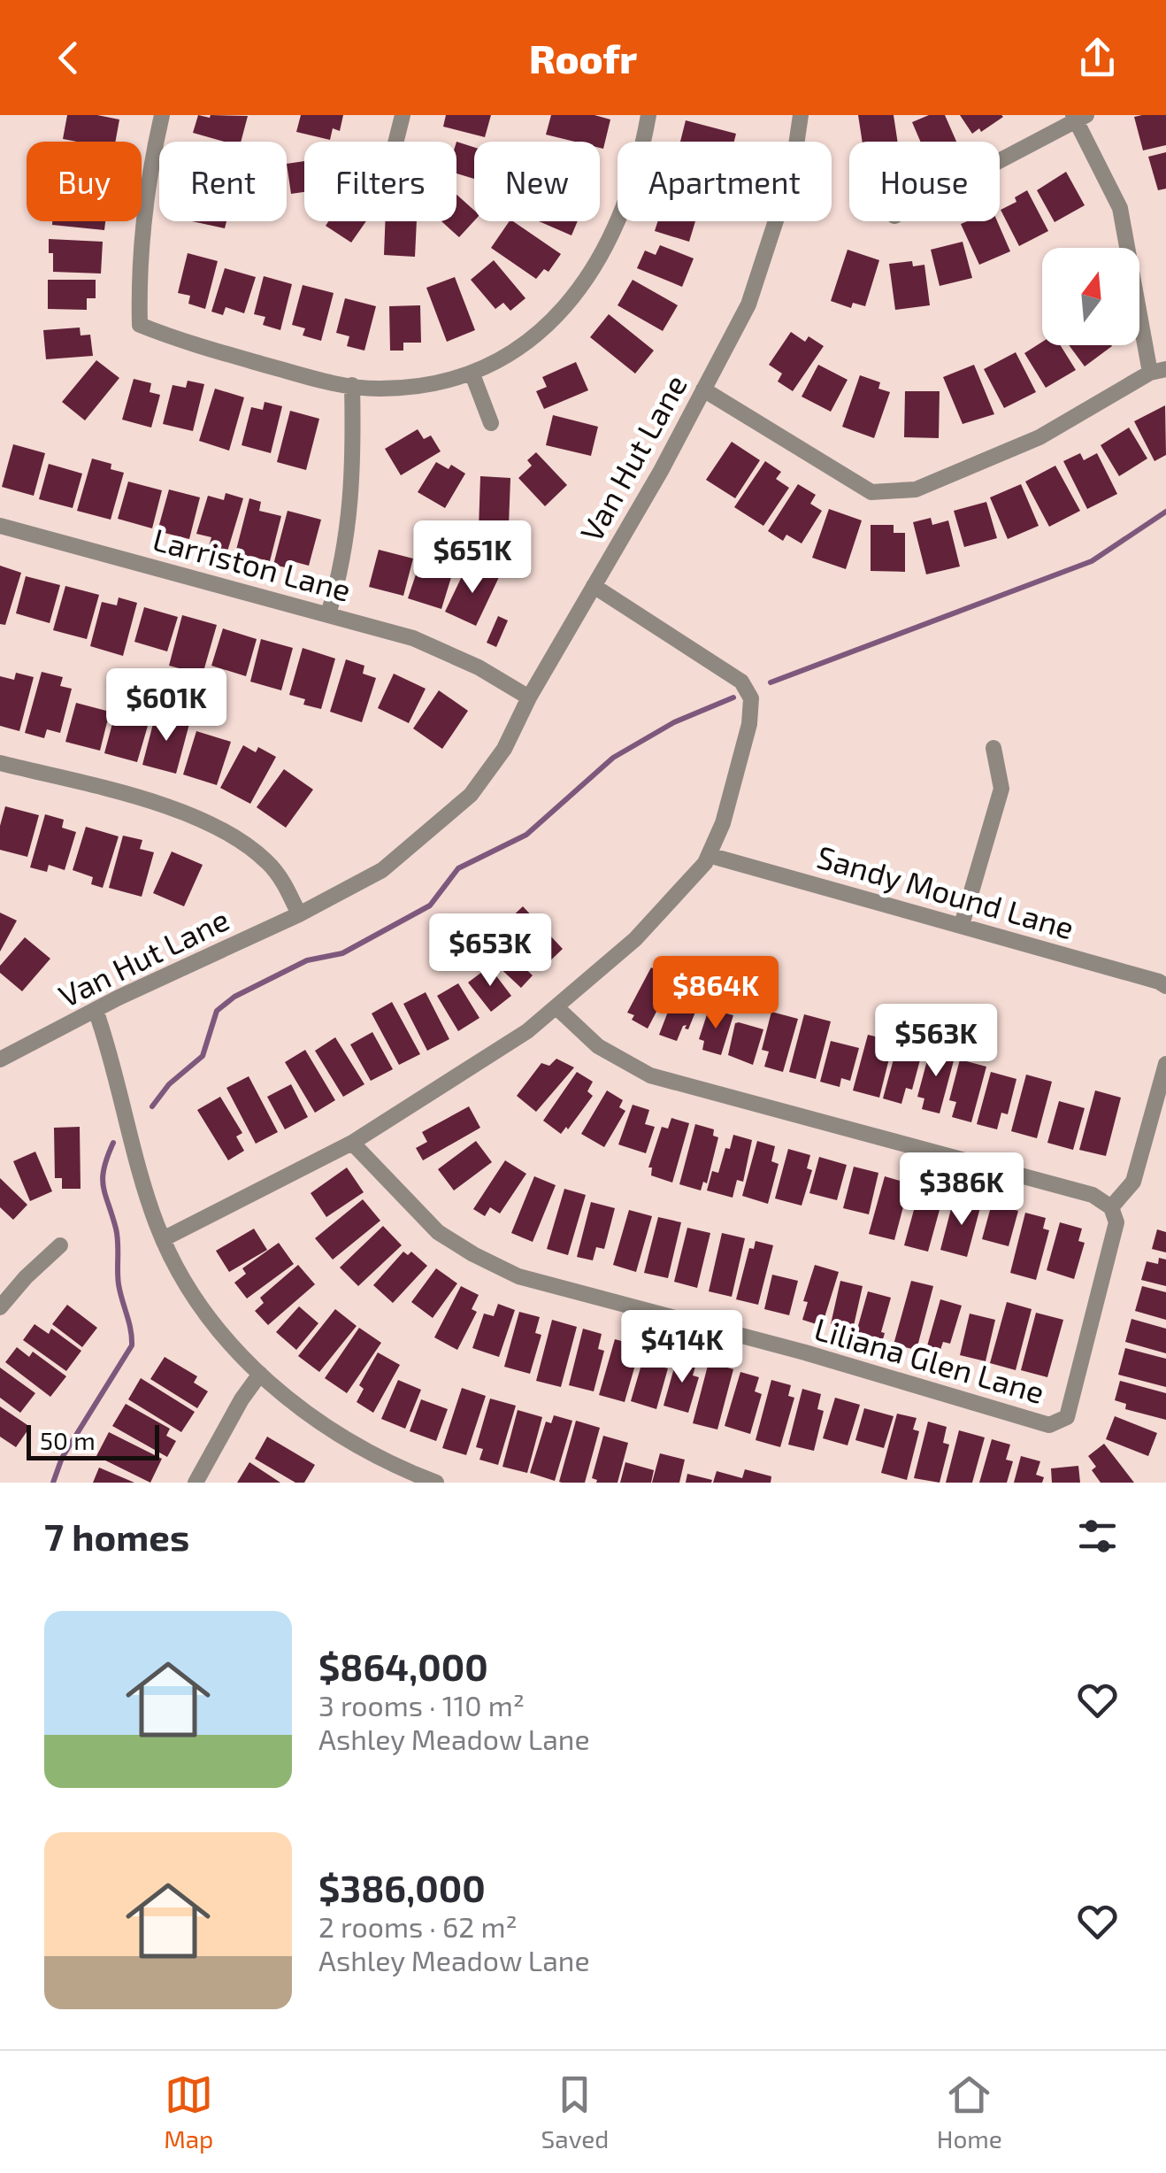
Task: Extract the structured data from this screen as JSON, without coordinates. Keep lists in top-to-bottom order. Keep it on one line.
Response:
{"streets":{"street":["Van Hut Lane","Larriston Lane","Sandy Mound Lane","Liliana Glen Lane"]},"crossings":[["Van Hut Lane","Larriston Lane"]],"scale_bar":"50 m","north":"top","page":{"header":"Roofr","chip":["Buy","Rent","Filters","New","Apartment","House"],"price":["$651K","$601K","$653K","$864K","$563K","$386K","$414K"],"scale":"50 m","heading":"7 homes","list":[{"name":"$864,000","note":"3 rooms · 110 m² · Ashley Meadow Lane"},{"name":"$386,000","note":"2 rooms · 62 m² · Ashley Meadow Lane"}],"tabs":["Map","Saved","Home"]}}
